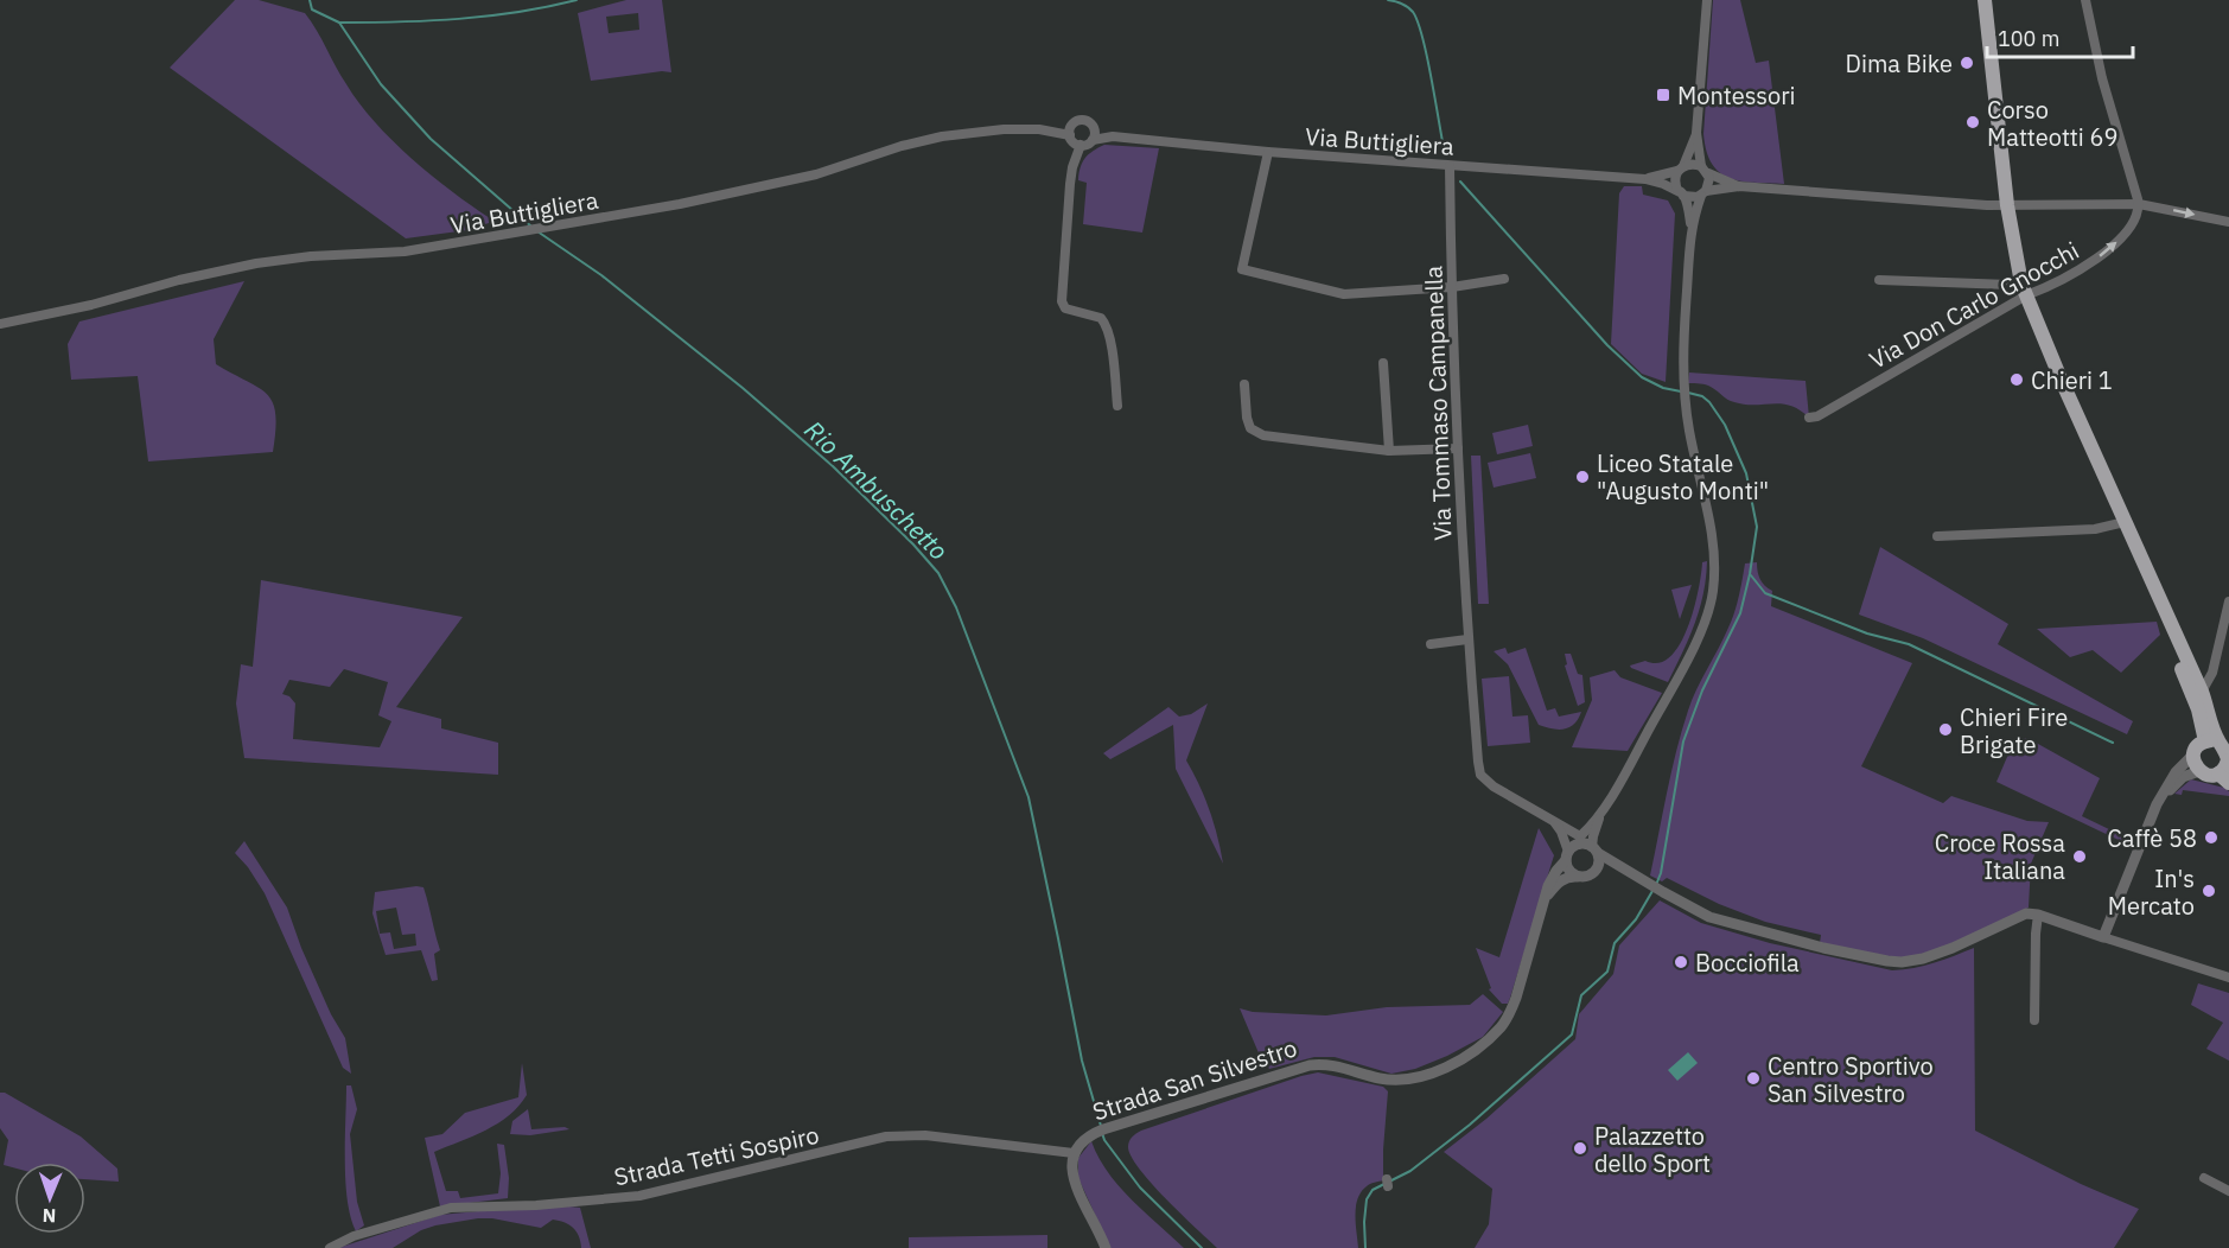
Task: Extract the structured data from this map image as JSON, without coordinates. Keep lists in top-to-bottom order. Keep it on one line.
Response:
{"streets":{"street":["Via Buttigliera","Via Don Carlo Gnocchi","Via Tommaso Campanella","Strada San Silvestro","Strada Tetti Sospiro"]},"crossings":[["Via Buttigliera","Via Tommaso Campanella"],["Via Tommaso Campanella","Strada San Silvestro"],["Strada San Silvestro","Strada Tetti Sospiro"]],"one_way":["Via Don Carlo Gnocchi"],"water":["Rio Ambuschetto"],"places":{"other":["Dima Bike","Corso Matteotti 69","Chieri 1","Liceo Statale \"Augusto Monti\"","Chieri Fire Brigate","Caffè 58","Croce Rossa Italiana","In's Mercato","Bocciofila","Centro Sportivo San Silvestro","Palazzetto dello Sport"],"transit":["Montessori"]},"scale_bar":"100 m","north":"bottom"}
